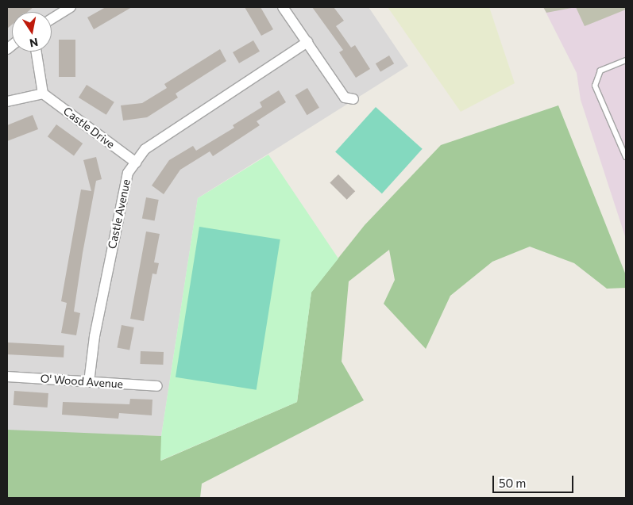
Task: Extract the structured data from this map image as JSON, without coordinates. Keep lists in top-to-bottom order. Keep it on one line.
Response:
{"streets":{"street":["Castle Drive","Castle Avenue","O' Wood Avenue"]},"crossings":[["Castle Drive","Castle Avenue"],["Castle Avenue","O' Wood Avenue"]],"scale_bar":"50 m","north":"bottom"}
